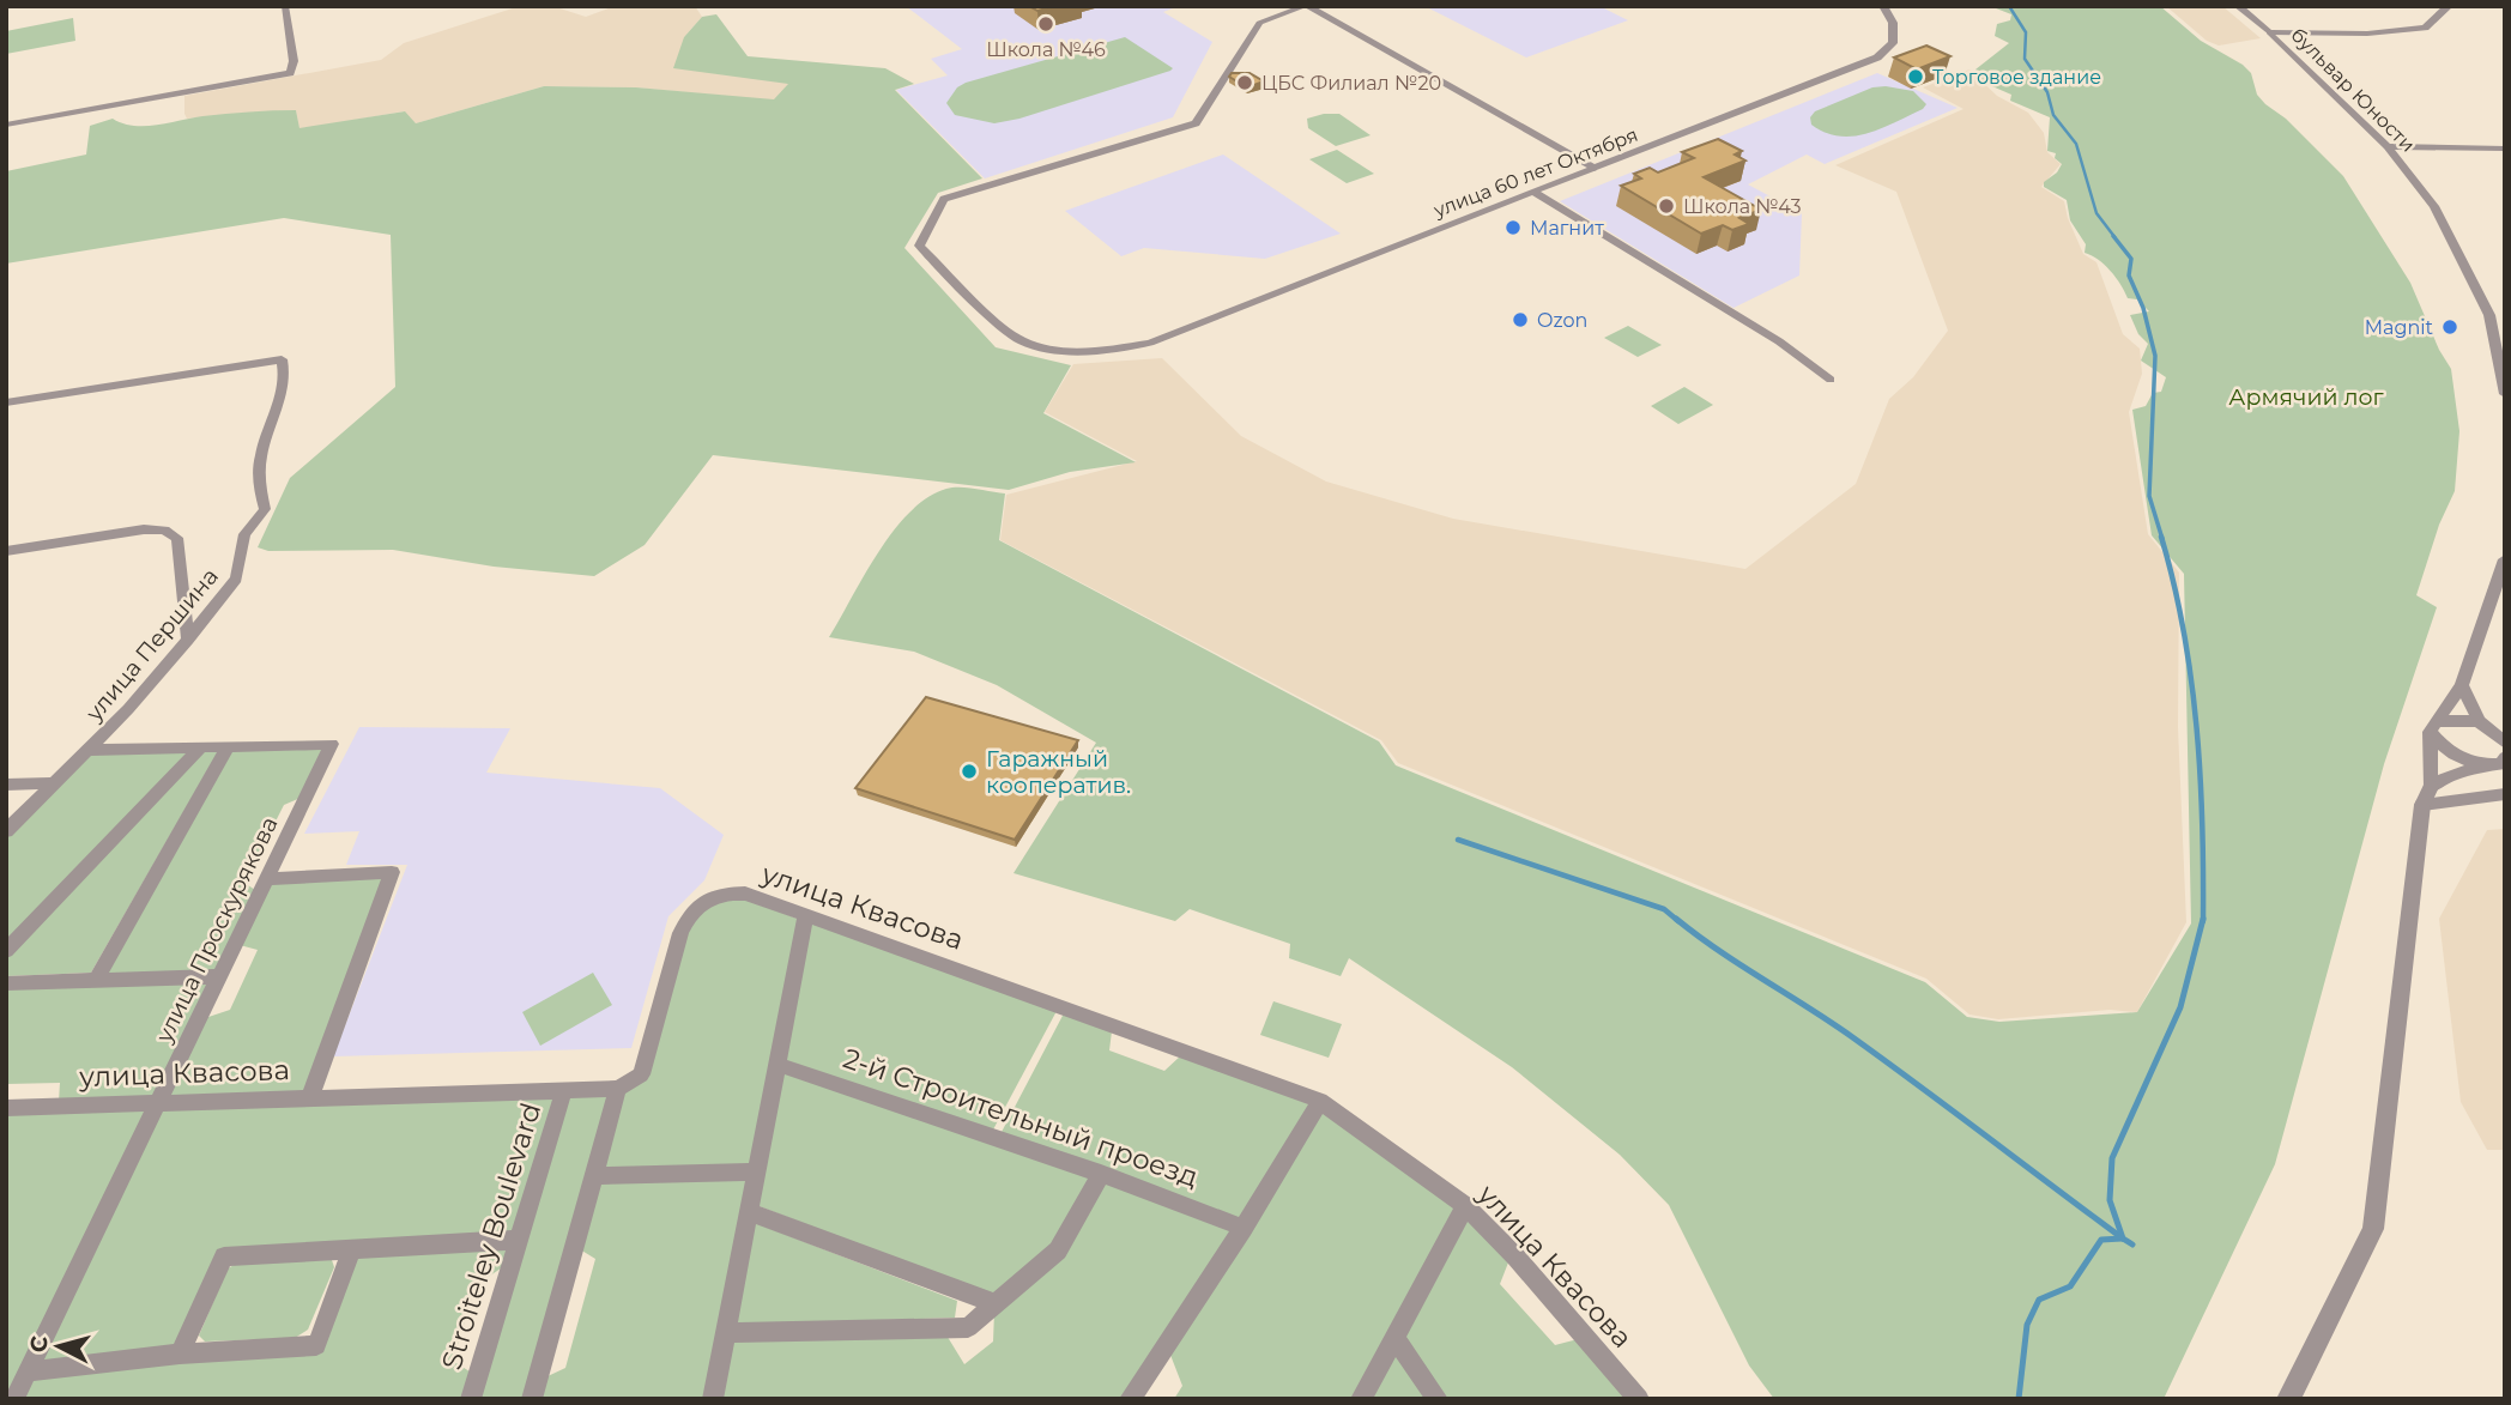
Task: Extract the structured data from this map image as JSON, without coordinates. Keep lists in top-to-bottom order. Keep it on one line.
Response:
{"streets":{"street":["бульвар Юности","улица 60 лет Октября","улица Першина","улица Квасова","улица Проскурякова","2-й Строительный проезд","Stroiteley Boulevard"]},"crossings":[["улица Першина","улица Проскурякова"],["улица Квасова","улица Проскурякова"],["улица Квасова","Stroiteley Boulevard"]],"parks":["Армячий лог"],"places":["Школа №46","Торговое здание","ЦБС Филиал №20","Школа №43","Магнит","Ozon","Magnit","Гаражный кооператив."],"north":"left"}
